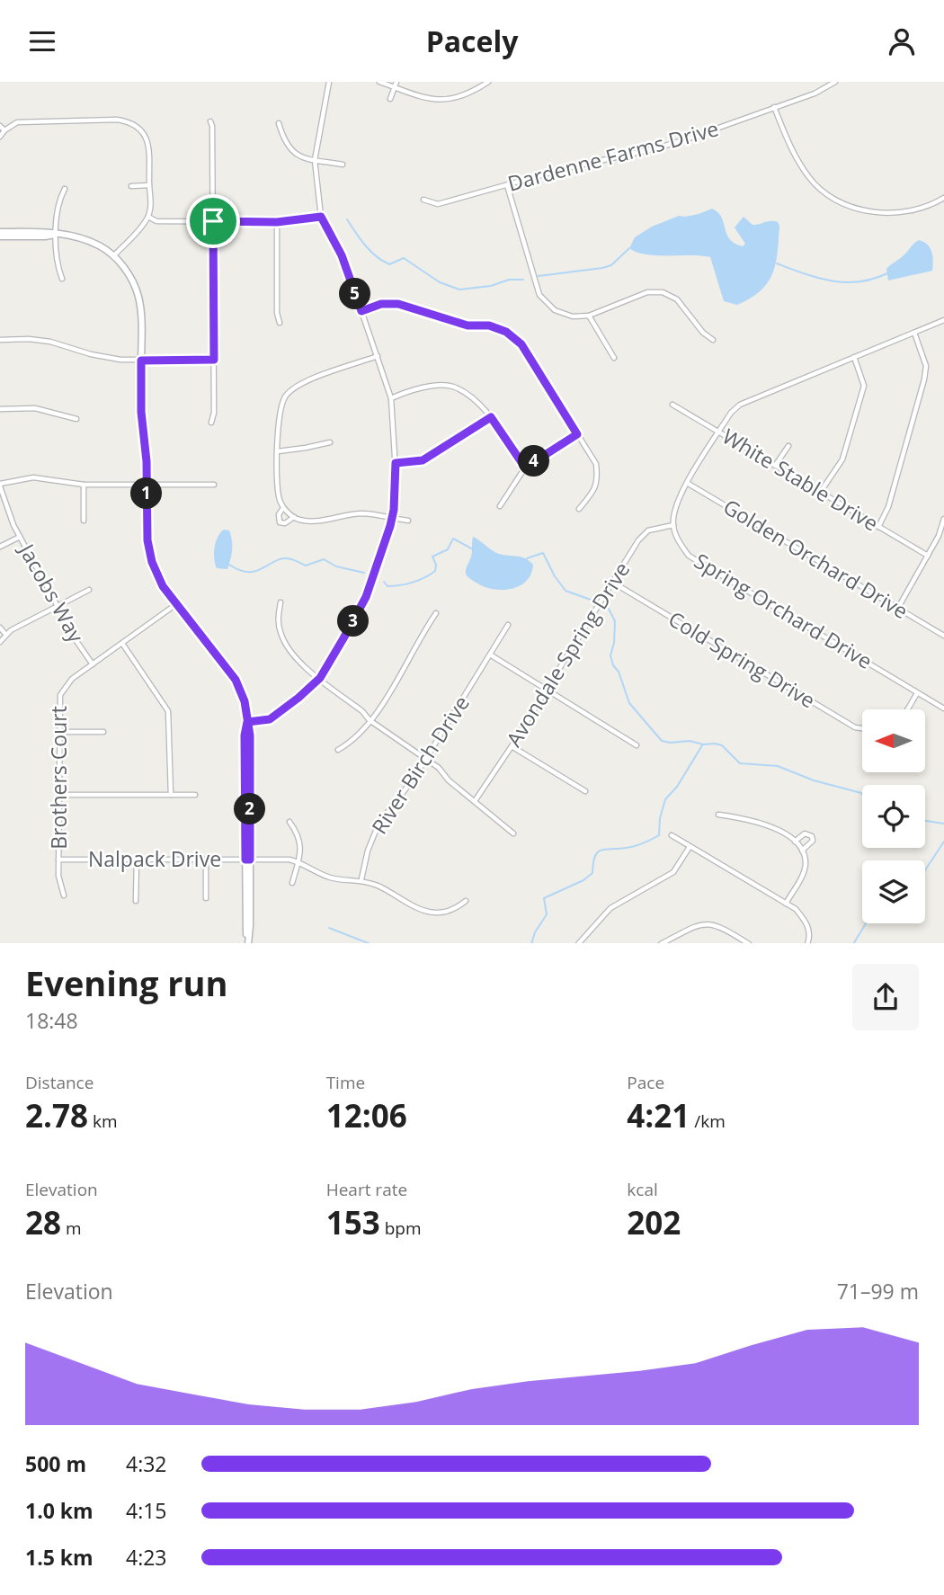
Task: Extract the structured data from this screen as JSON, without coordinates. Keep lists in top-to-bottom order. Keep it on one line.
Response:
{"streets":{"street":["Dardenne Farms Drive","White Stable Drive","Golden Orchard Drive","Jacobs Way","Spring Orchard Drive","Avondale Spring Drive","Cold Spring Drive","River Birch Drive","Brothers Court","Nalpack Drive"]},"crossings":[["Jacobs Way","Brothers Court"],["Spring Orchard Drive","Avondale Spring Drive"],["Avondale Spring Drive","Cold Spring Drive"],["Brothers Court","Nalpack Drive"]],"north":"left","page":{"header":"Pacely","pins":["5","4","1","3","2"],"heading":["Evening run","18:48"],"stats":[["Distance","2.78 km"],["Time","12:06"],["Pace","4:21 /km"],["Elevation","28 m"],["Heart rate","153 bpm"],["kcal","202"]],"chart":["Elevation","71–99 m"],"list":[{"name":"500 m","note":"4:32"},{"name":"1.0 km","note":"4:15"},{"name":"1.5 km","note":"4:23"}]}}
